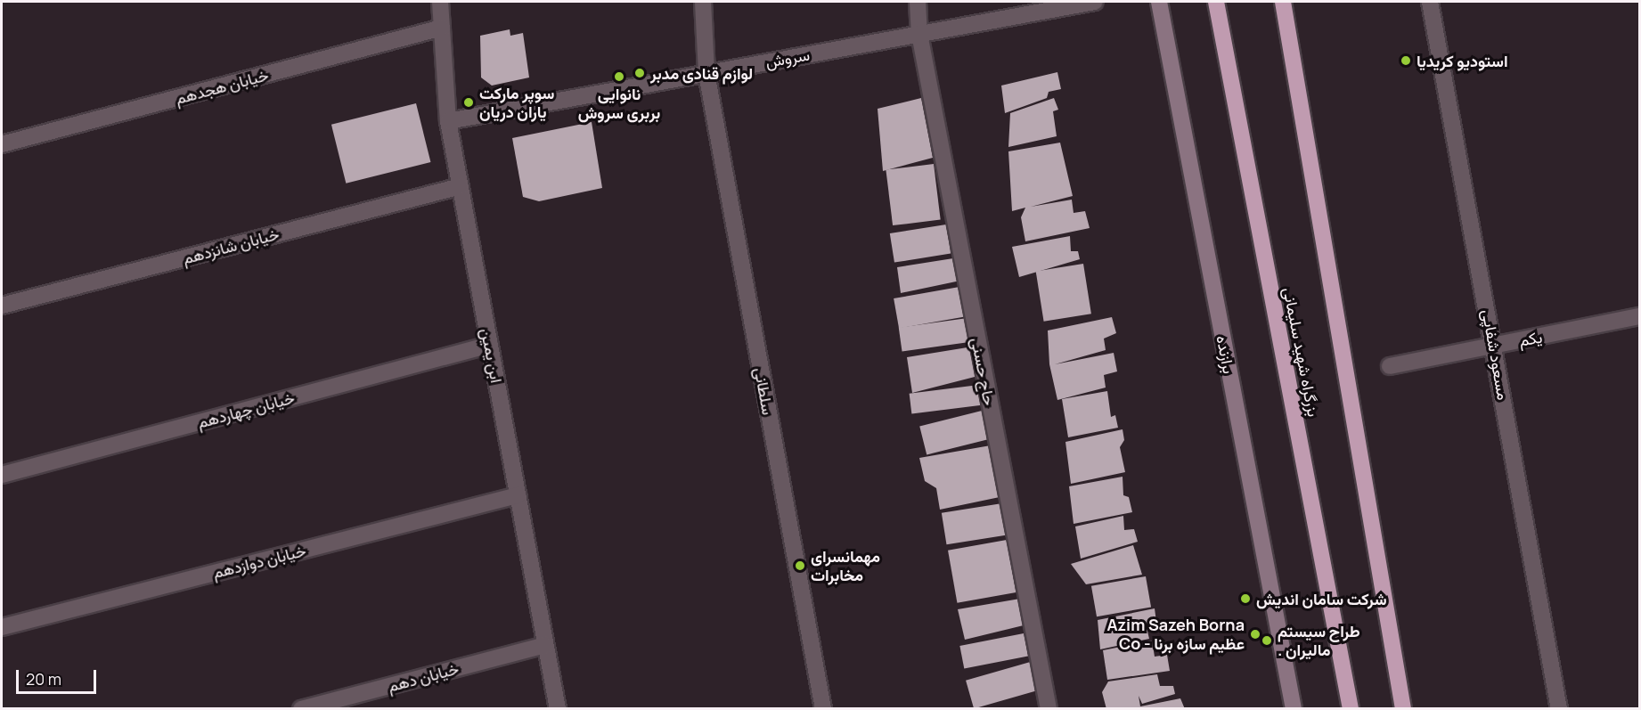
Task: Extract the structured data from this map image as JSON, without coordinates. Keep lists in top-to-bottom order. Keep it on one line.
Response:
{"streets":{"highway":["بزرگراه شهید سلیمانی"],"main road":["برازنده"],"street":["سروش","خیابان هجدهم","خیابان شانزدهم","یکم","مسعود شفاپی","ابن یمین","حاج حسنی","سلطانی","خیابان چهاردهم","خیابان دوازدهم","خیابان دهم"]},"crossings":[["سروش","ابن یمین"],["سروش","حاج حسنی"],["سروش","سلطانی"],["خیابان هجدهم","ابن یمین"],["خیابان شانزدهم","ابن یمین"],["یکم","مسعود شفاپی"],["ابن یمین","خیابان چهاردهم"],["ابن یمین","خیابان دوازدهم"],["ابن یمین","خیابان دهم"]],"places":["استودیو کریدیا","لوازم قنادى مدبر","نانوایی بربری سروش","سوپر مارکت یاران دریان","مهمانسرای مخابرات","شرکت سامان اندیش","Azim Sazeh Borna Co - عظیم سازه برنا","طراح سیستم . مالیران"],"scale_bar":"20 m"}
